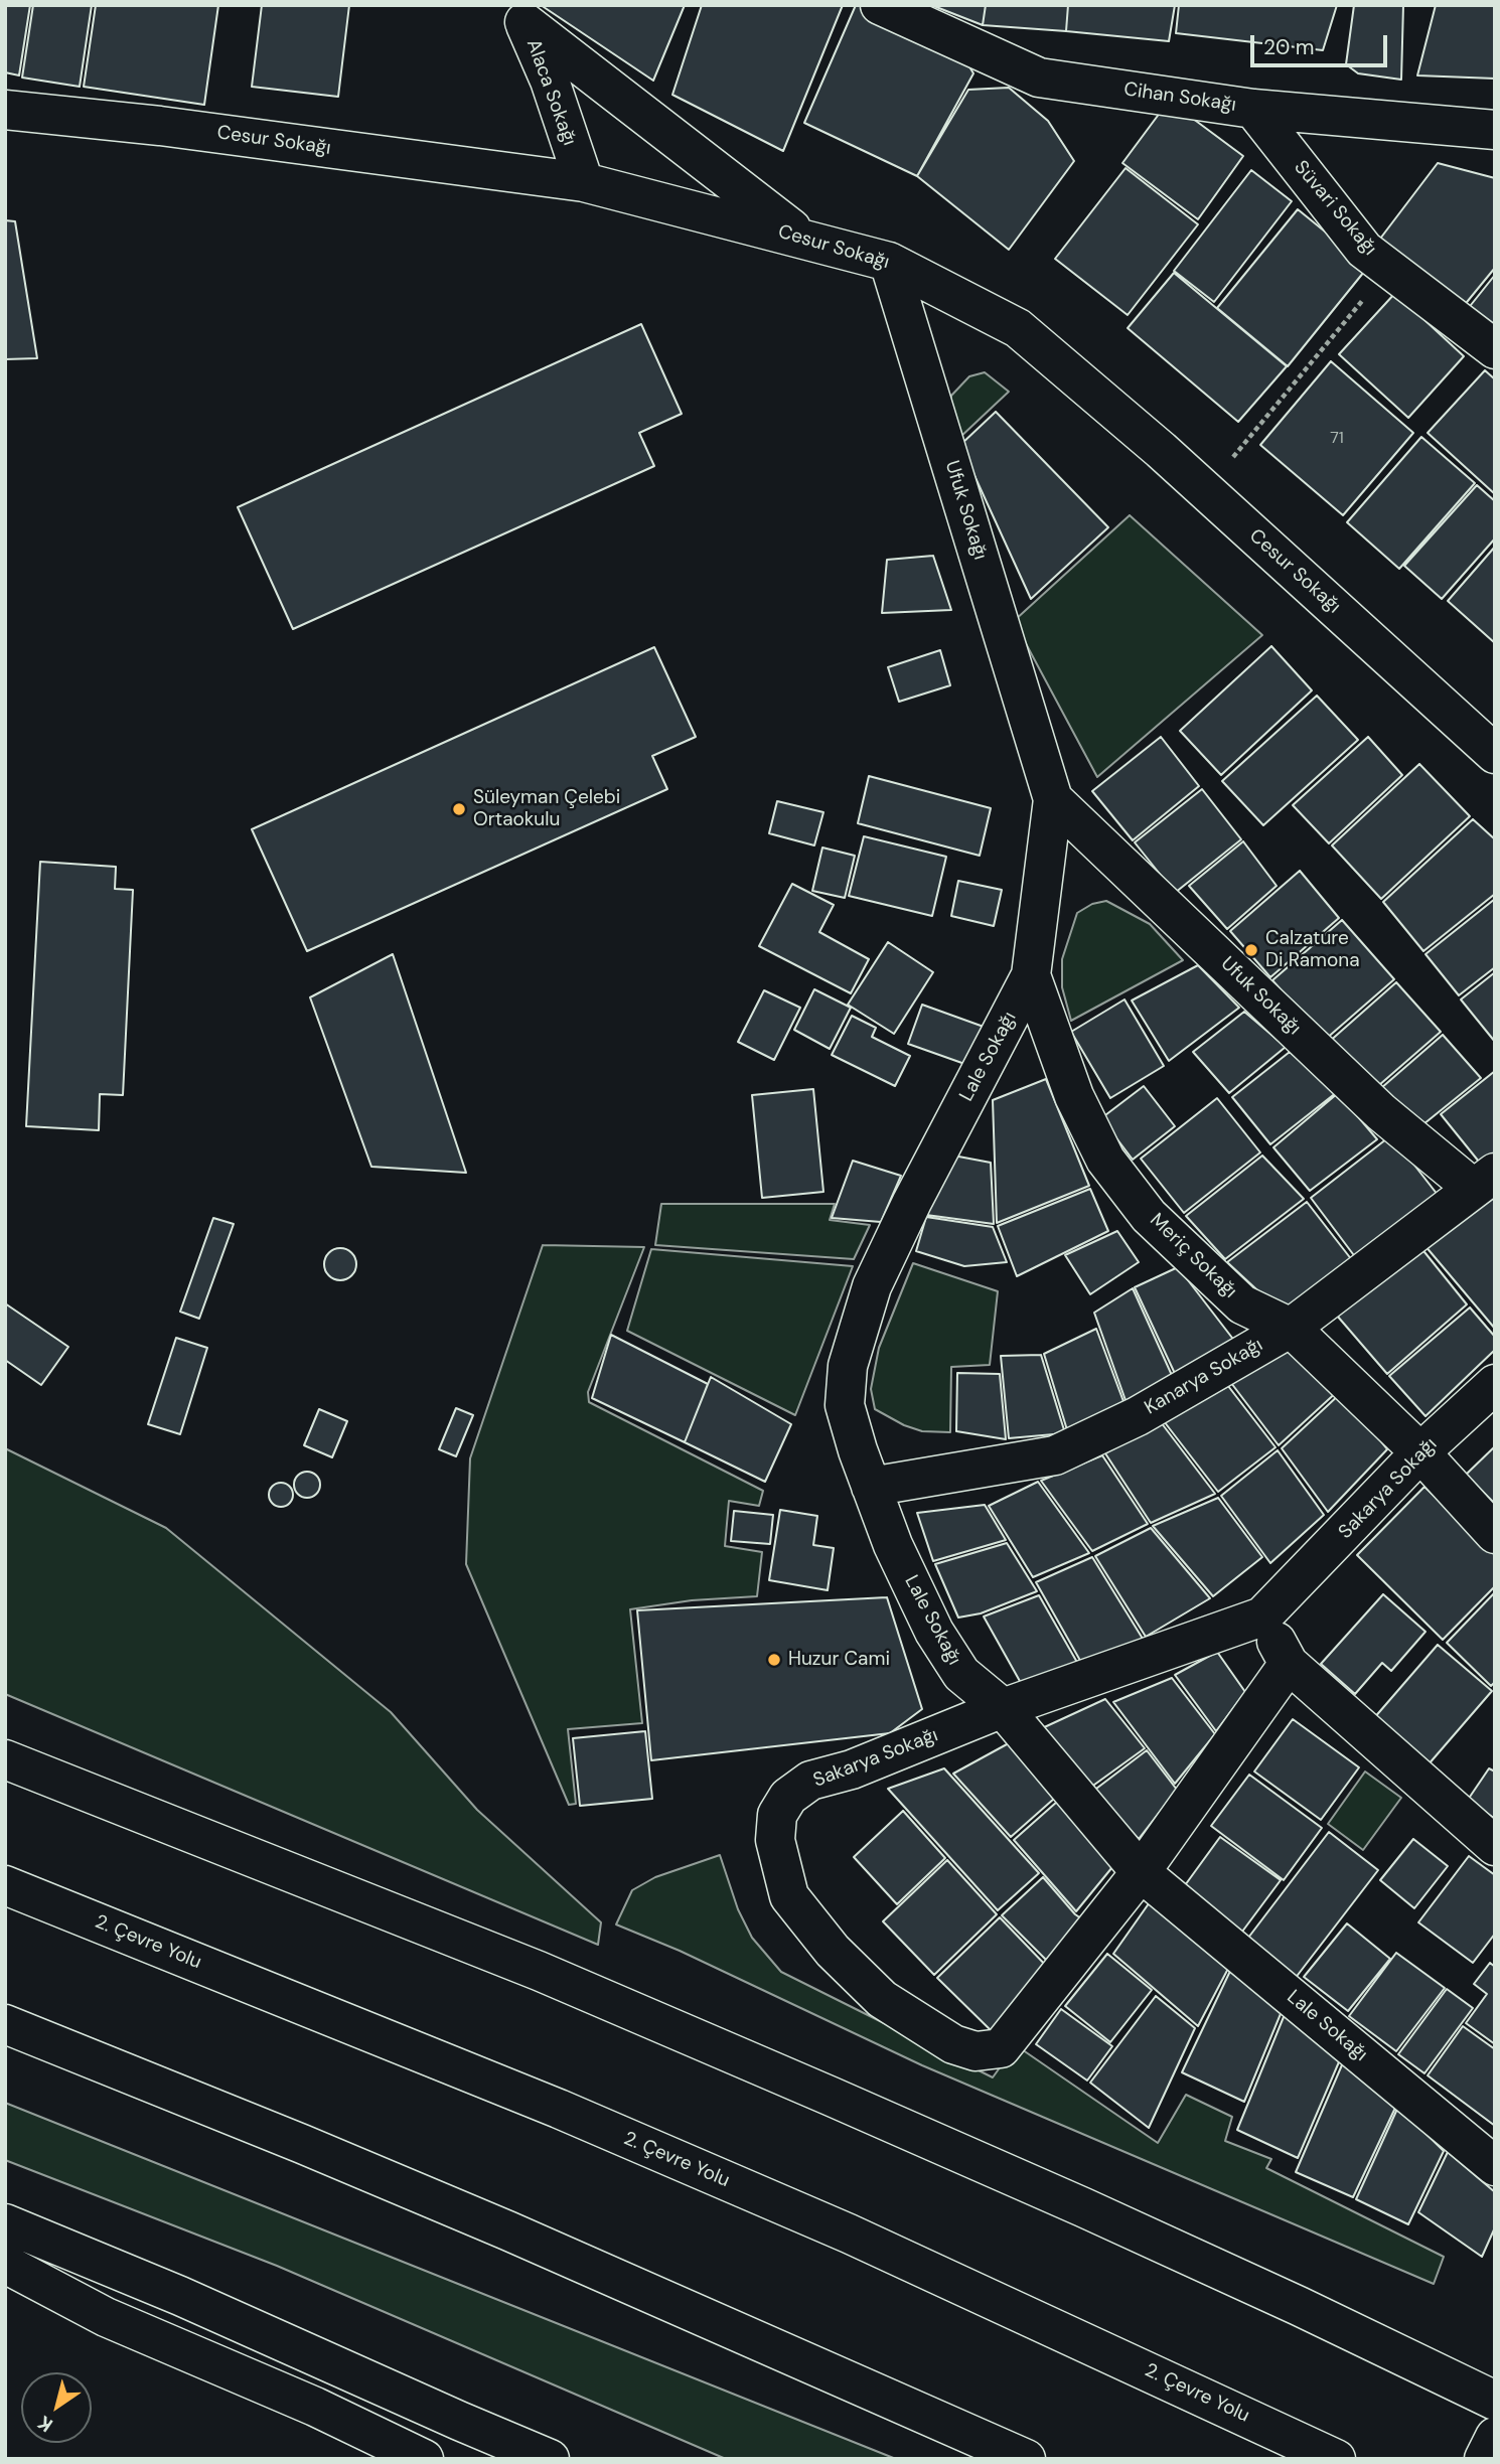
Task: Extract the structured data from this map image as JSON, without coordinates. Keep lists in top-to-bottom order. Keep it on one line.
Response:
{"streets":{"main road":["Alaca Sokağı","Cihan Sokağı","Cesur Sokağı","Süvari Sokağı","Ufuk Sokağı","Lale Sokağı","Meriç Sokağı","Kanarya Sokağı","Sakarya Sokağı","2. Çevre Yolu"]},"crossings":[["Alaca Sokağı","Cesur Sokağı"],["Cihan Sokağı","Süvari Sokağı"],["Cesur Sokağı","Ufuk Sokağı"],["Ufuk Sokağı","Lale Sokağı"],["Ufuk Sokağı","Meriç Sokağı"],["Ufuk Sokağı","Kanarya Sokağı"],["Lale Sokağı","Meriç Sokağı"],["Lale Sokağı","Kanarya Sokağı"],["Lale Sokağı","Sakarya Sokağı"],["Meriç Sokağı","Kanarya Sokağı"],["Meriç Sokağı","Sakarya Sokağı"]],"places":["Süleyman Çelebi Ortaokulu","Calzature Di Ramona","Huzur Cami"],"house_numbers":["71"],"scale_bar":"20 m","north":"bottom left"}
